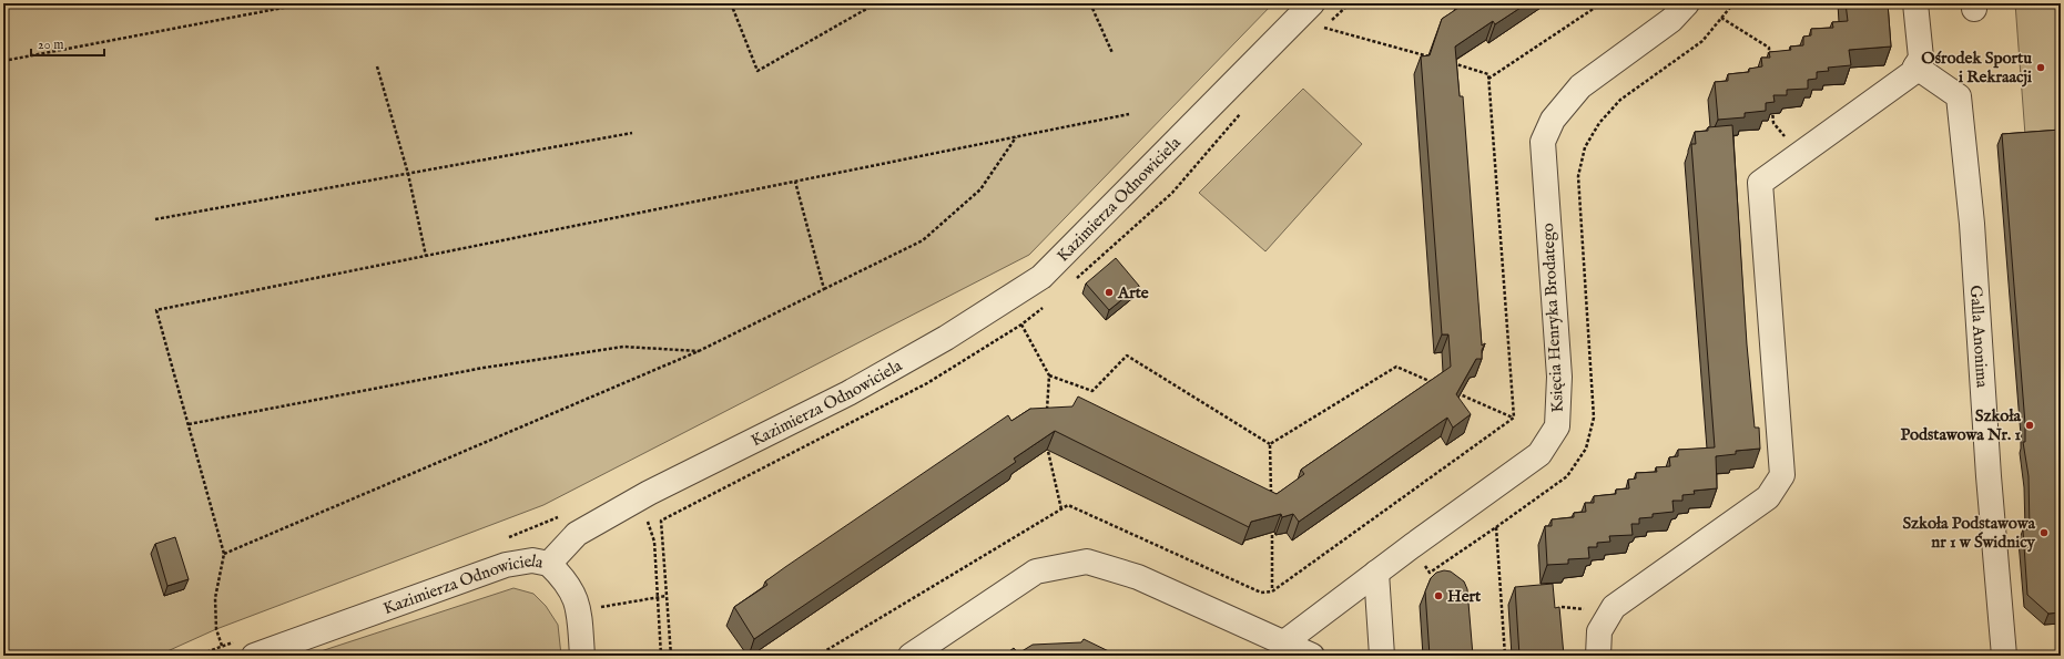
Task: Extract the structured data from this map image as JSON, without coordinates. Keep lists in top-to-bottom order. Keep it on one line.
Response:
{"streets":{"street":["Kazimierza Odnowiciela","Księcia Henryka Brodatego","Galla Anonima"]},"places":["Ośrodek Sportu i Rekraacji","Arte","Szkoła Podstawowa Nr. 1","Szkoła Podstawowa nr 1 w Świdnicy","Hert"],"scale_bar":"20 m"}
